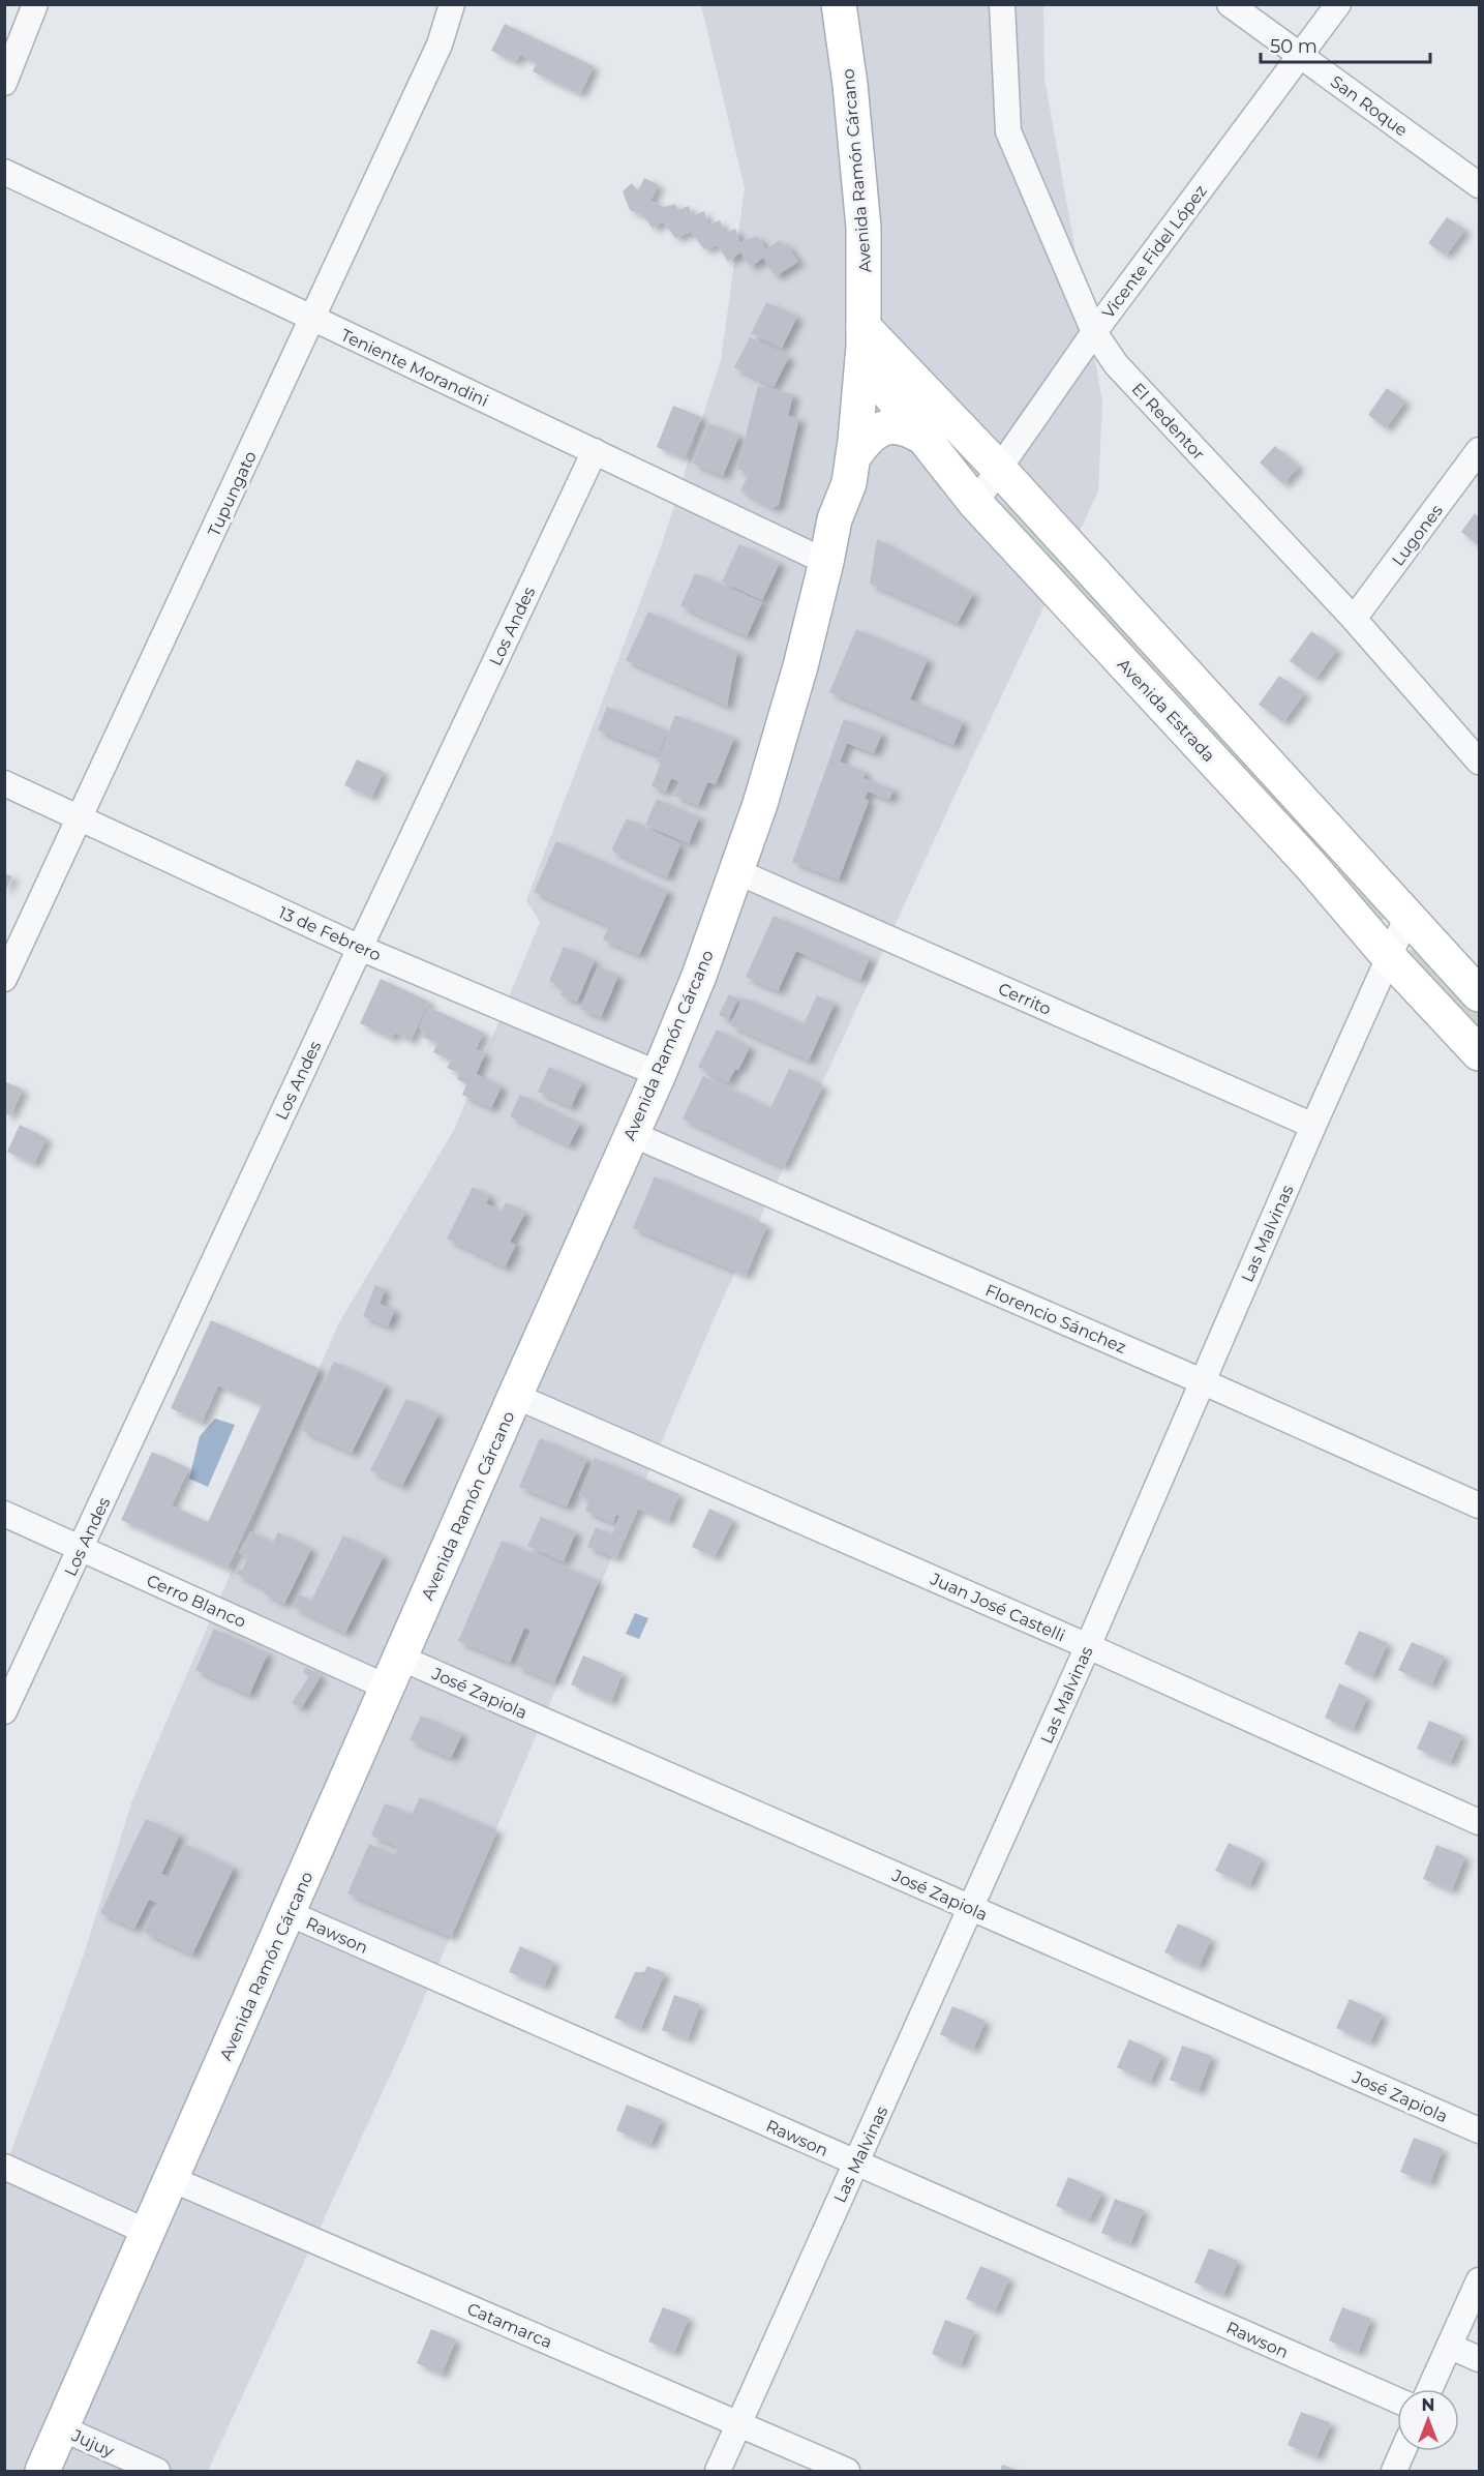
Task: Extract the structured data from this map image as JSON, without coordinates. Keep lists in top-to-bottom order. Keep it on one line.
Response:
{"streets":{"main road":["Avenida Ramón Cárcano","Avenida Estrada"],"street":["San Roque","Vicente Fidel López","Teniente Morandini","El Redentor","Tupungato","Lugones","Los Andes","13 de Febrero","Cerrito","Las Malvinas","Florencio Sánchez","Cerro Blanco","Juan José Castelli","José Zapiola","Rawson","Catamarca","Jujuy"]},"crossings":[["San Roque","Vicente Fidel López"],["Avenida Ramón Cárcano","Teniente Morandini"],["Avenida Ramón Cárcano","Avenida Estrada"],["Avenida Ramón Cárcano","13 de Febrero"],["Avenida Ramón Cárcano","Cerrito"],["Avenida Ramón Cárcano","Florencio Sánchez"],["Avenida Ramón Cárcano","Cerro Blanco"],["Avenida Ramón Cárcano","Juan José Castelli"],["Avenida Ramón Cárcano","José Zapiola"],["Avenida Ramón Cárcano","Rawson"],["Avenida Ramón Cárcano","Catamarca"],["Avenida Ramón Cárcano","Jujuy"],["Vicente Fidel López","El Redentor"],["Vicente Fidel López","Avenida Estrada"],["Teniente Morandini","Tupungato"],["Teniente Morandini","Los Andes"],["El Redentor","Lugones"],["Tupungato","13 de Febrero"],["Los Andes","13 de Febrero"],["Los Andes","Cerro Blanco"],["Avenida Estrada","Las Malvinas"],["Cerrito","Las Malvinas"],["Las Malvinas","Florencio Sánchez"],["Las Malvinas","Juan José Castelli"],["Las Malvinas","José Zapiola"],["Las Malvinas","Rawson"],["Las Malvinas","Catamarca"],["Cerro Blanco","José Zapiola"]],"scale_bar":"50 m","north":"top"}
